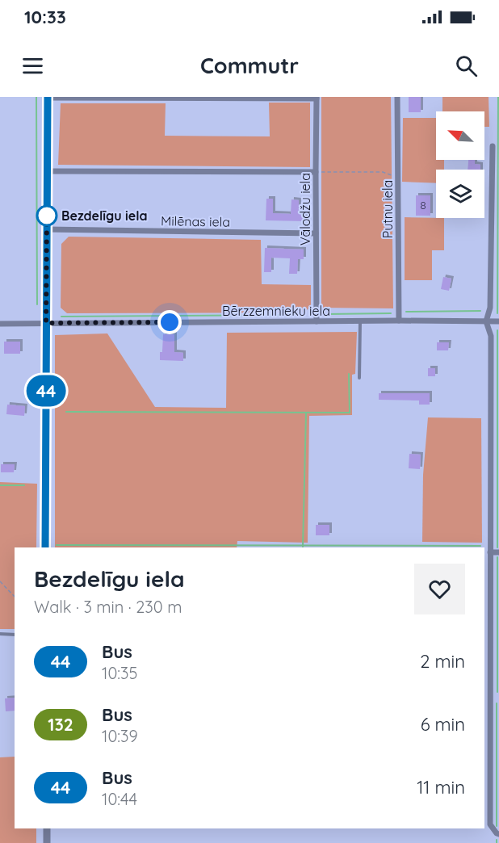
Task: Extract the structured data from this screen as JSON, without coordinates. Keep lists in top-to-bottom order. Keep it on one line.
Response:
{"streets":{"street":["Vālodžu iela","Putnu iela","Milēnas iela","Bērzzemnieku iela"]},"crossings":[["Vālodžu iela","Milēnas iela"],["Vālodžu iela","Bērzzemnieku iela"],["Putnu iela","Bērzzemnieku iela"]],"places":["Bezdelīgu iela"],"lines":["bus line 44"],"house_numbers":["8"],"north":"top left","page":{"status":"10:33","header":"Commutr","on_map":"44","heading":["Bezdelīgu iela","Walk · 3 min · 230 m"],"list":[{"mark":"44","name":"Bus","note":"10:35","value":"2 min"},{"mark":"132","name":"Bus","note":"10:39","value":"6 min"},{"mark":"44","name":"Bus","note":"10:44","value":"11 min"}]}}
